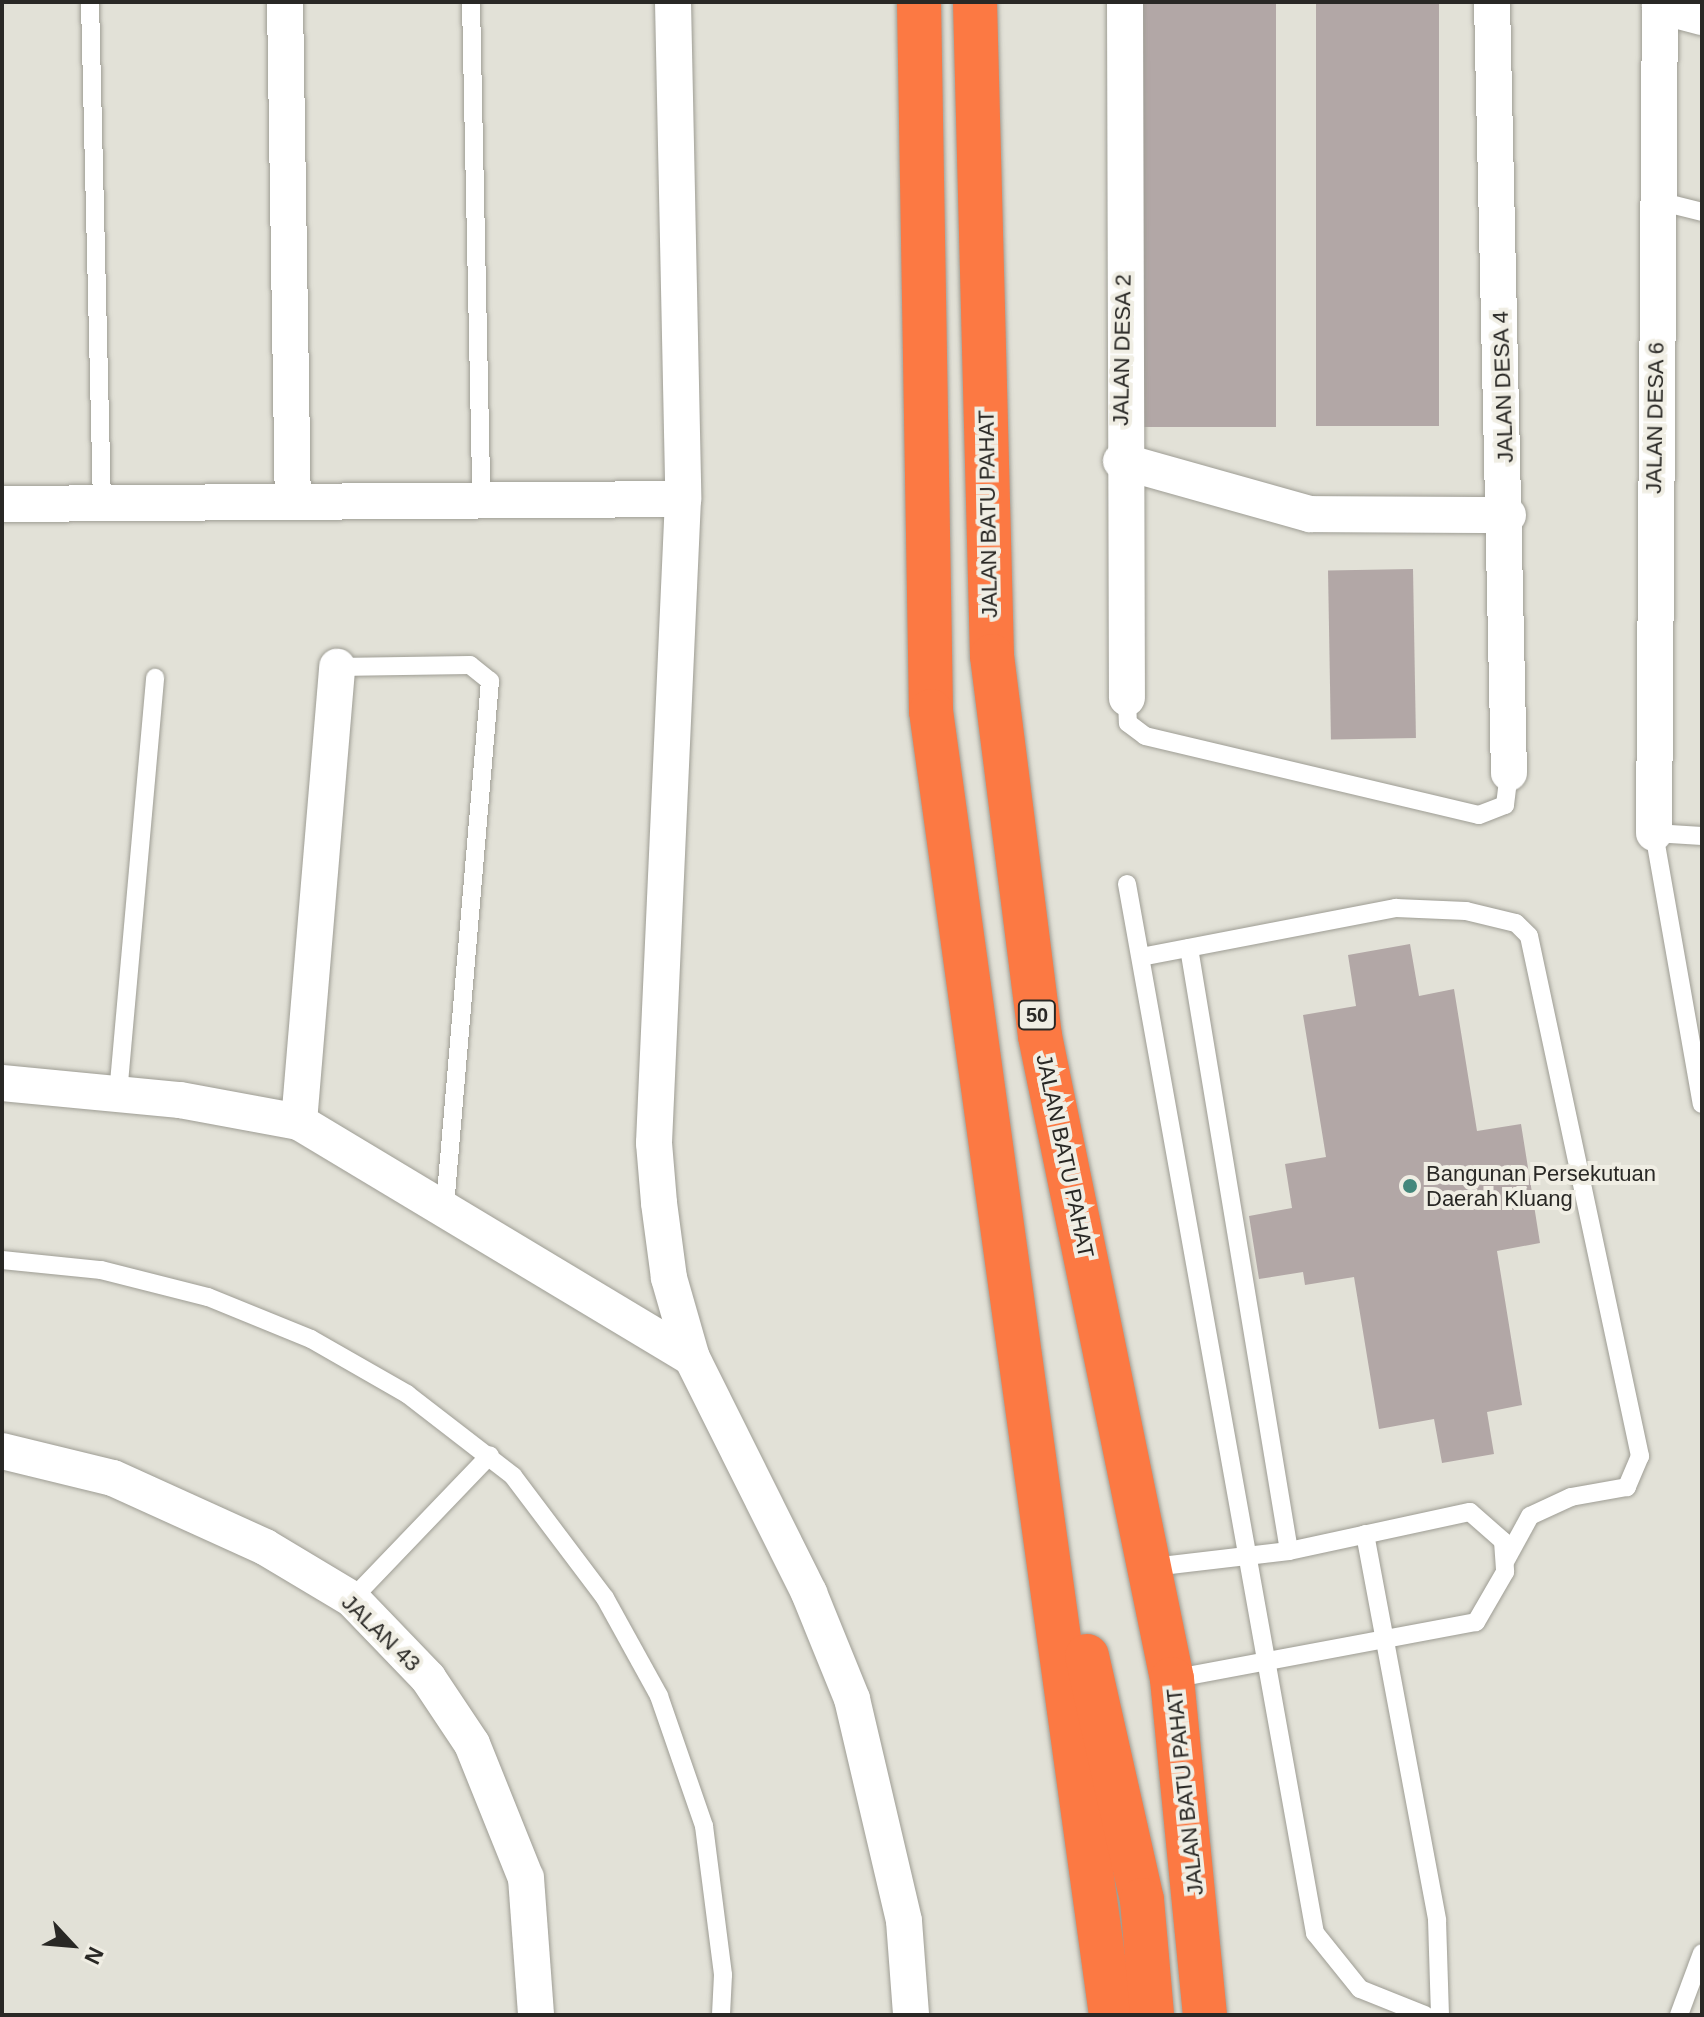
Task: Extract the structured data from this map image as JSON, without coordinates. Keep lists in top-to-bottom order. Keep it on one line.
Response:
{"streets":{"highway":["JALAN BATU PAHAT","50"],"street":["JALAN DESA 2","JALAN DESA 4","JALAN DESA 6","JALAN 43"]},"places":["Bangunan Persekutuan Daerah Kluang"],"north":"bottom right"}
